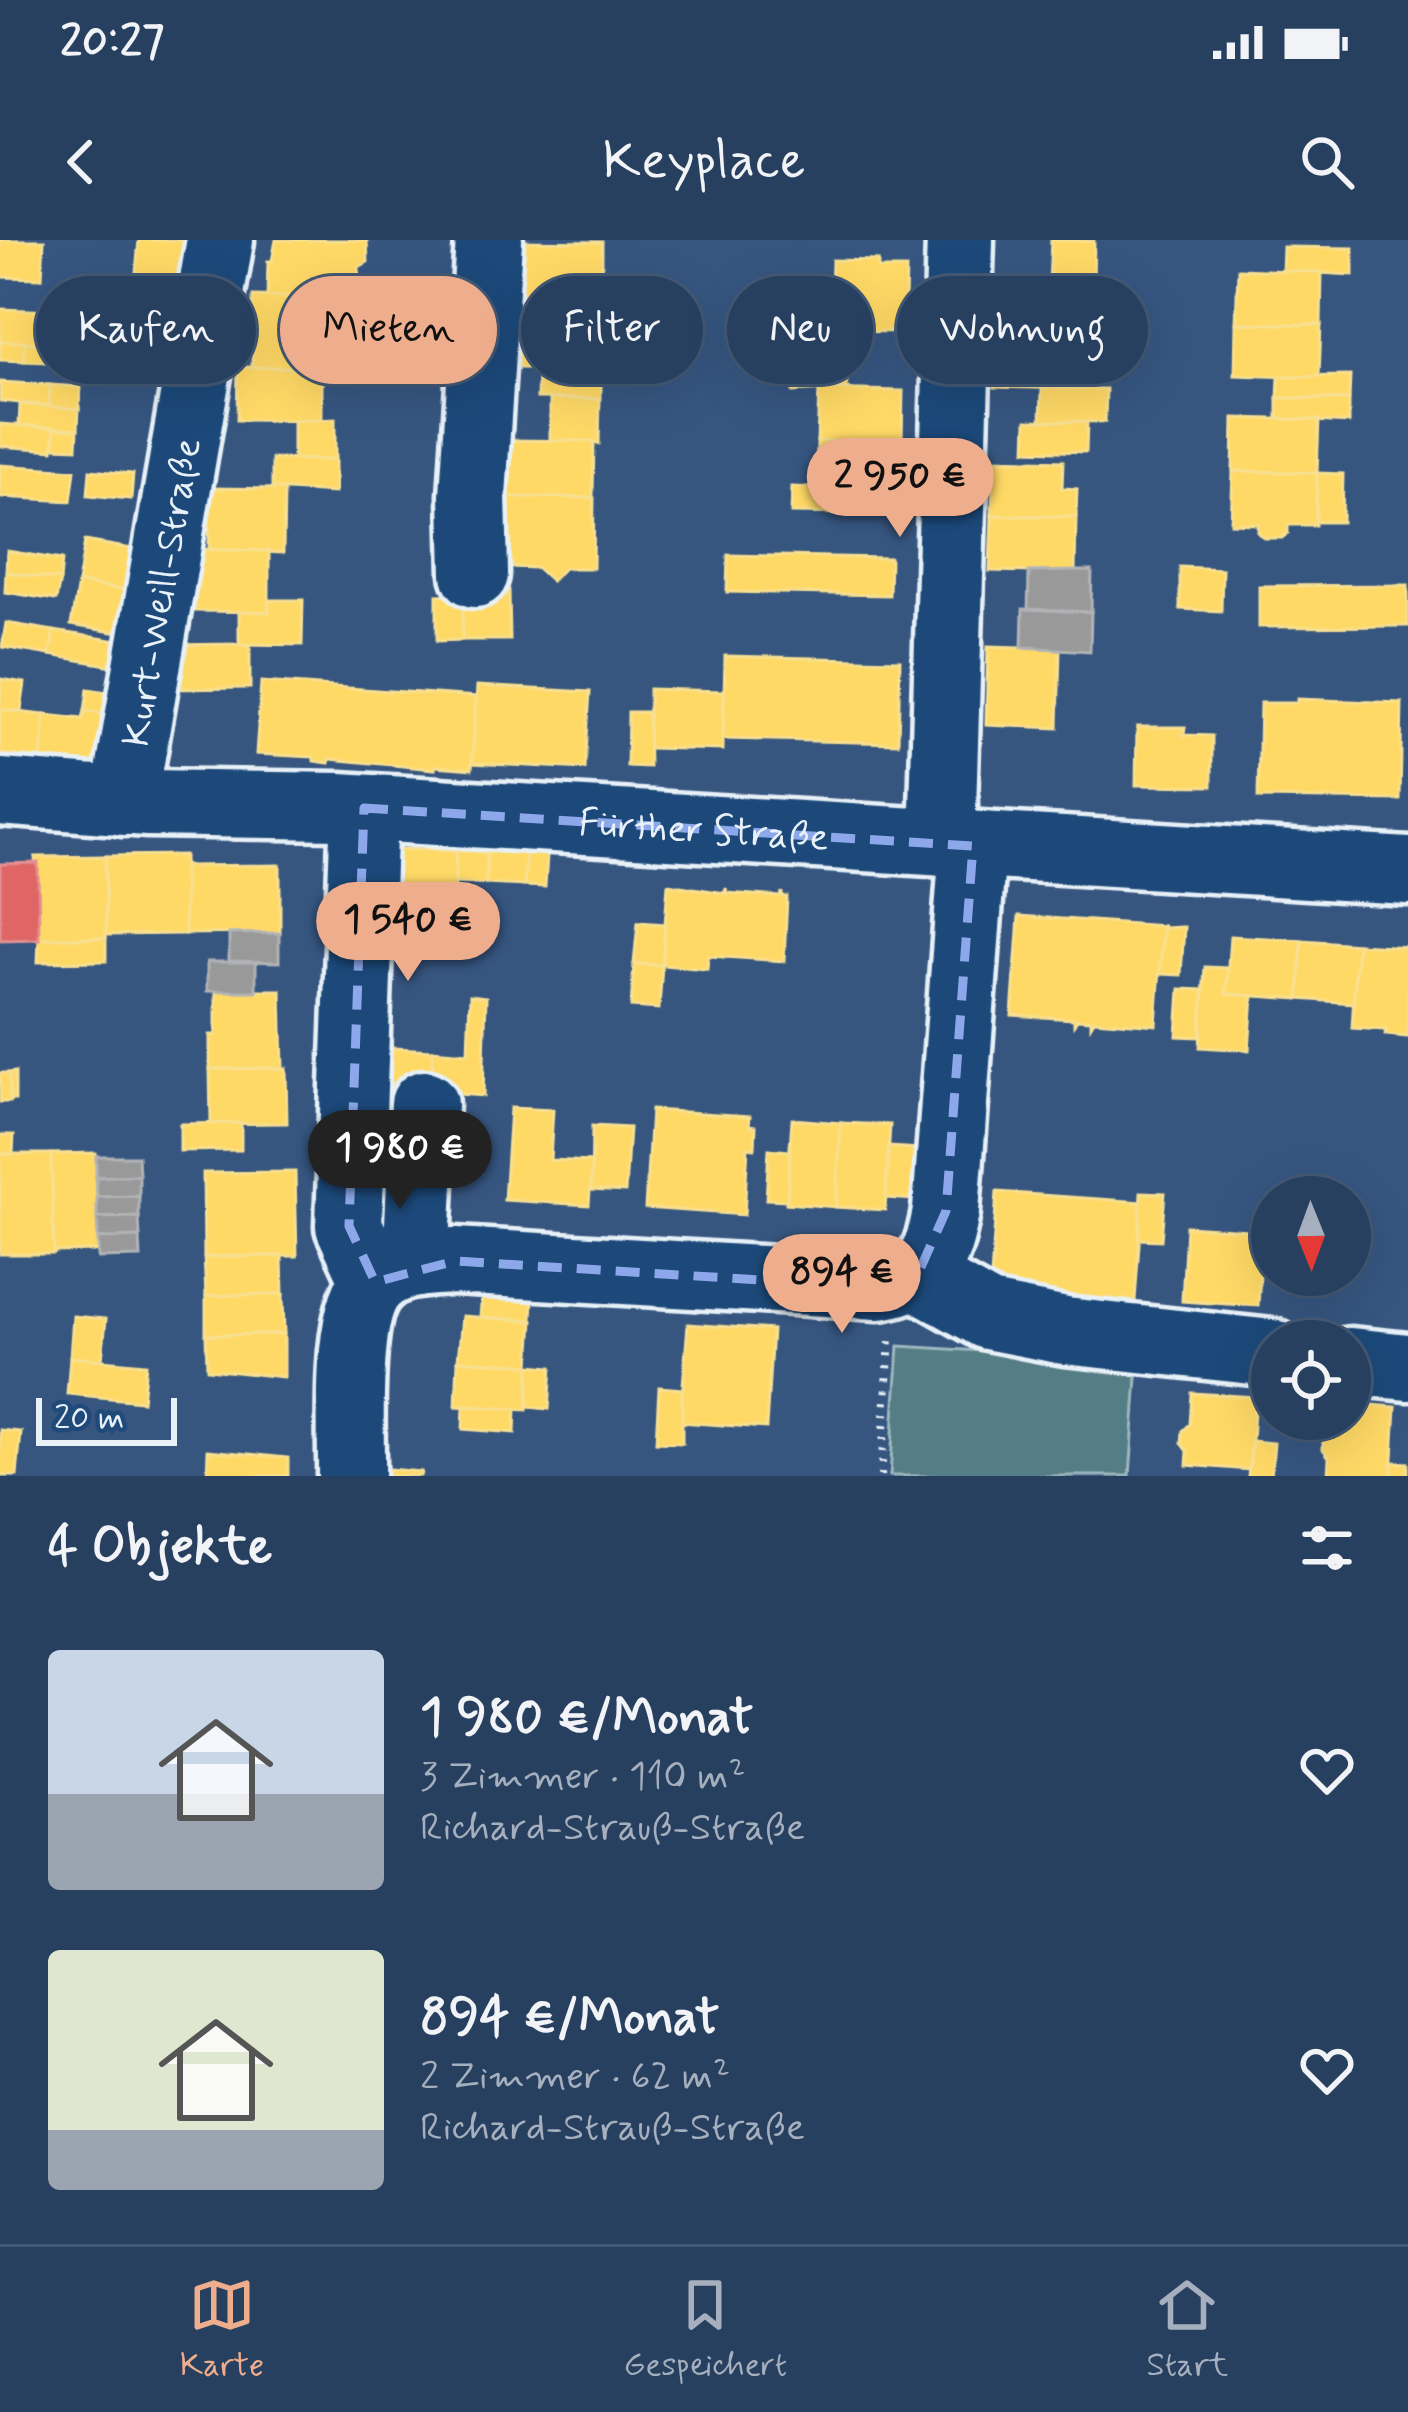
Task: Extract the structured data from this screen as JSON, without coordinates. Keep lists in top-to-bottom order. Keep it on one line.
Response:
{"streets":{"street":["Kurt-Weill-Straße","Fürther Straße"]},"crossings":[["Kurt-Weill-Straße","Fürther Straße"]],"scale_bar":"20 m","north":"bottom","page":{"status":"20:27","header":"Keyplace","chip":["Kaufen","Mieten","Filter","Neu","Wohnung"],"price":["2 950 €","1 540 €","1 980 €","894 €"],"scale":"20 m","heading":"4 Objekte","list":[{"name":"1 980 €/Monat","note":"3 Zimmer · 110 m² · Richard-Strauß-Straße"},{"name":"894 €/Monat","note":"2 Zimmer · 62 m² · Richard-Strauß-Straße"}],"tabs":["Karte","Gespeichert","Start"]}}
